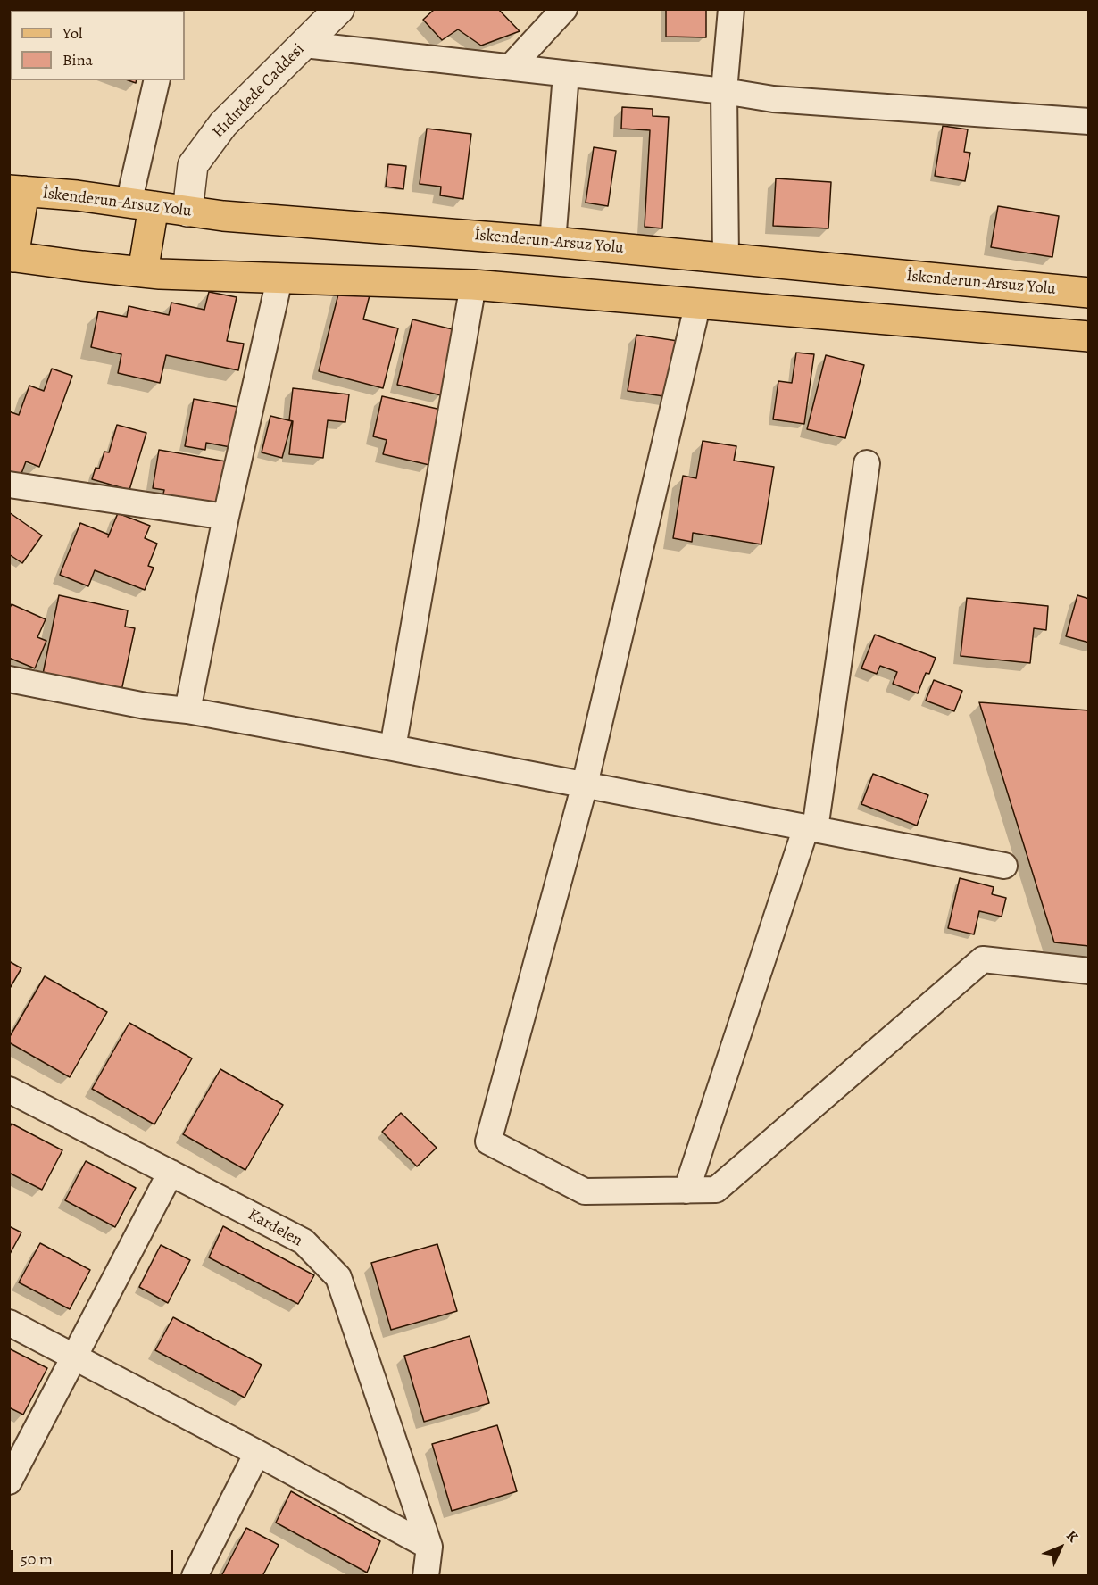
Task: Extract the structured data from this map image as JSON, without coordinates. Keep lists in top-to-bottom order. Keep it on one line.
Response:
{"streets":{"main road":["İskenderun-Arsuz Yolu"],"street":["Hıdırdede Caddesi","Kardelen"]},"crossings":[["Hıdırdede Caddesi","İskenderun-Arsuz Yolu"]],"legend":["Yol","Bina"],"scale_bar":"50 m","north":"top right"}
